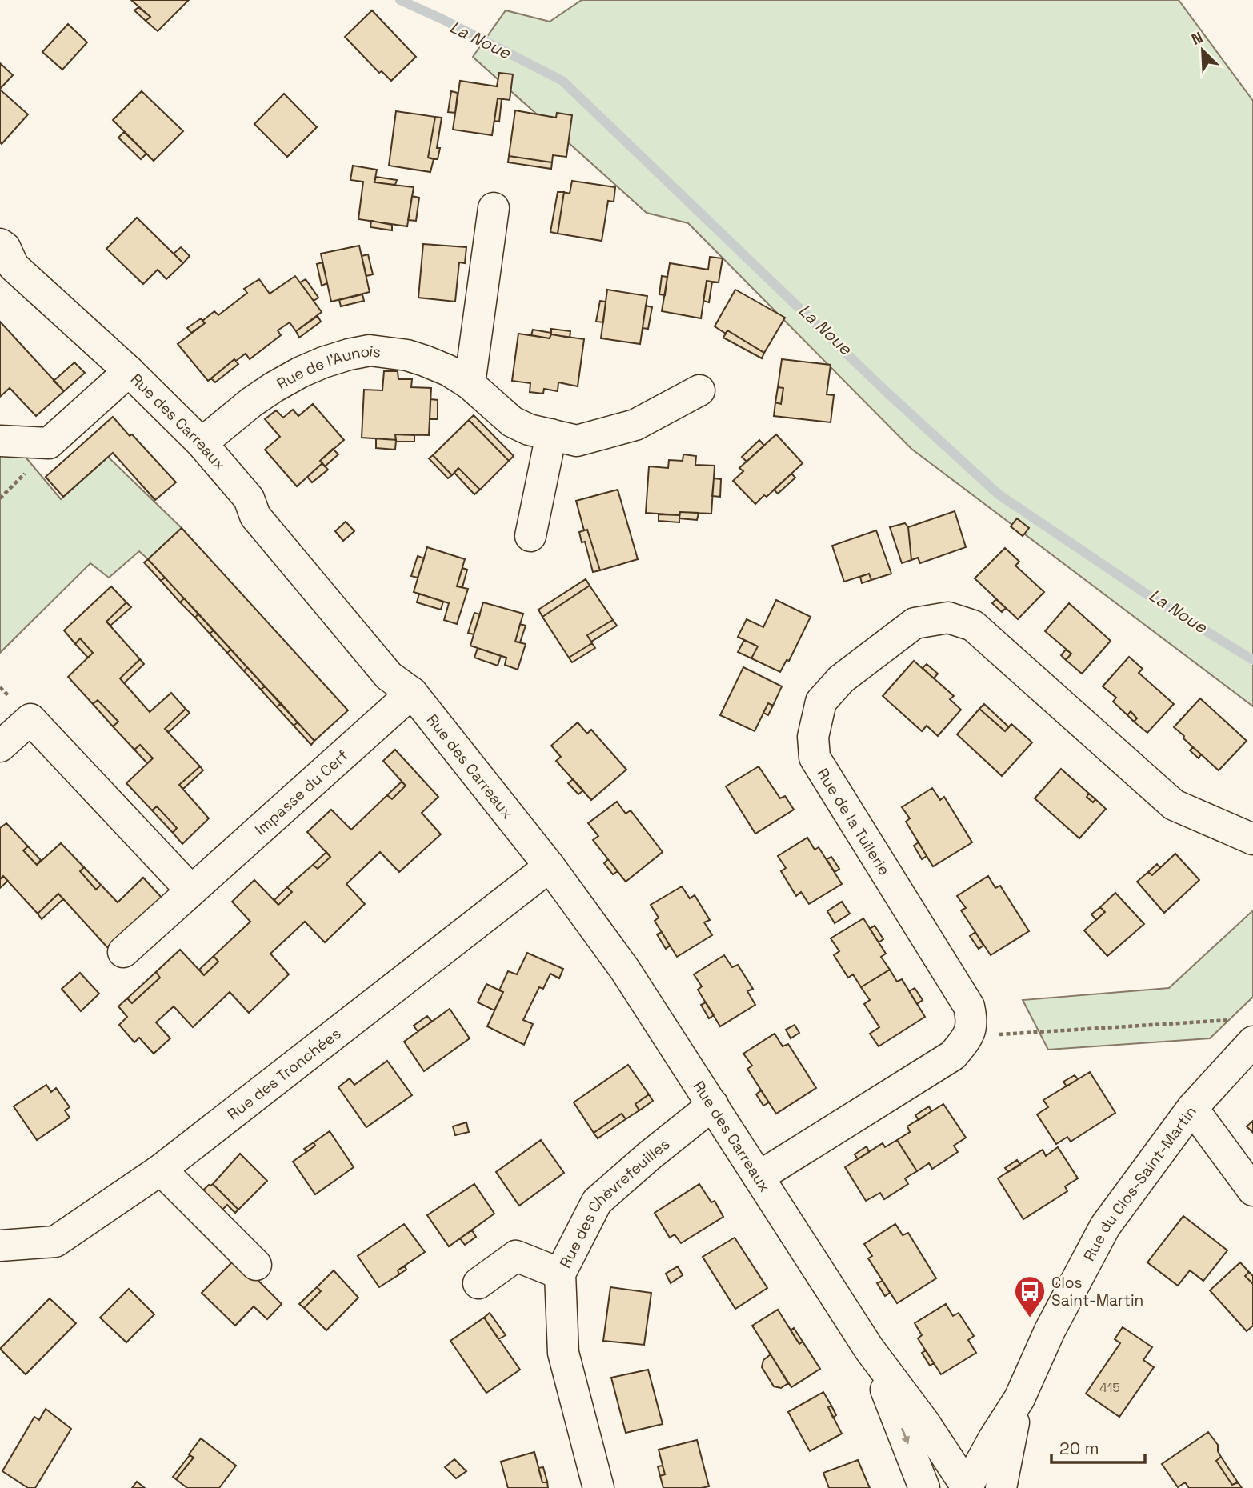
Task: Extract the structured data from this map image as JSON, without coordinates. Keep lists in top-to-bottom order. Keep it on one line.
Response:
{"streets":{"street":["Rue de l'Aunois","Rue des Carreaux","Impasse du Cerf","Rue de la Tuilerie","Rue des Tronchées","Rue du Clos-Saint-Martin","Rue des Chèvrefeuilles"]},"crossings":[["Rue de l'Aunois","Rue des Carreaux"],["Rue des Carreaux","Impasse du Cerf"],["Rue des Carreaux","Rue des Tronchées"],["Rue des Carreaux","Rue du Clos-Saint-Martin"],["Rue des Carreaux","Rue des Chèvrefeuilles"]],"water":["La Noue"],"places":{"bus stop":["Clos Saint-Martin"]},"house_numbers":["415"],"scale_bar":"20 m","north":"top left"}
